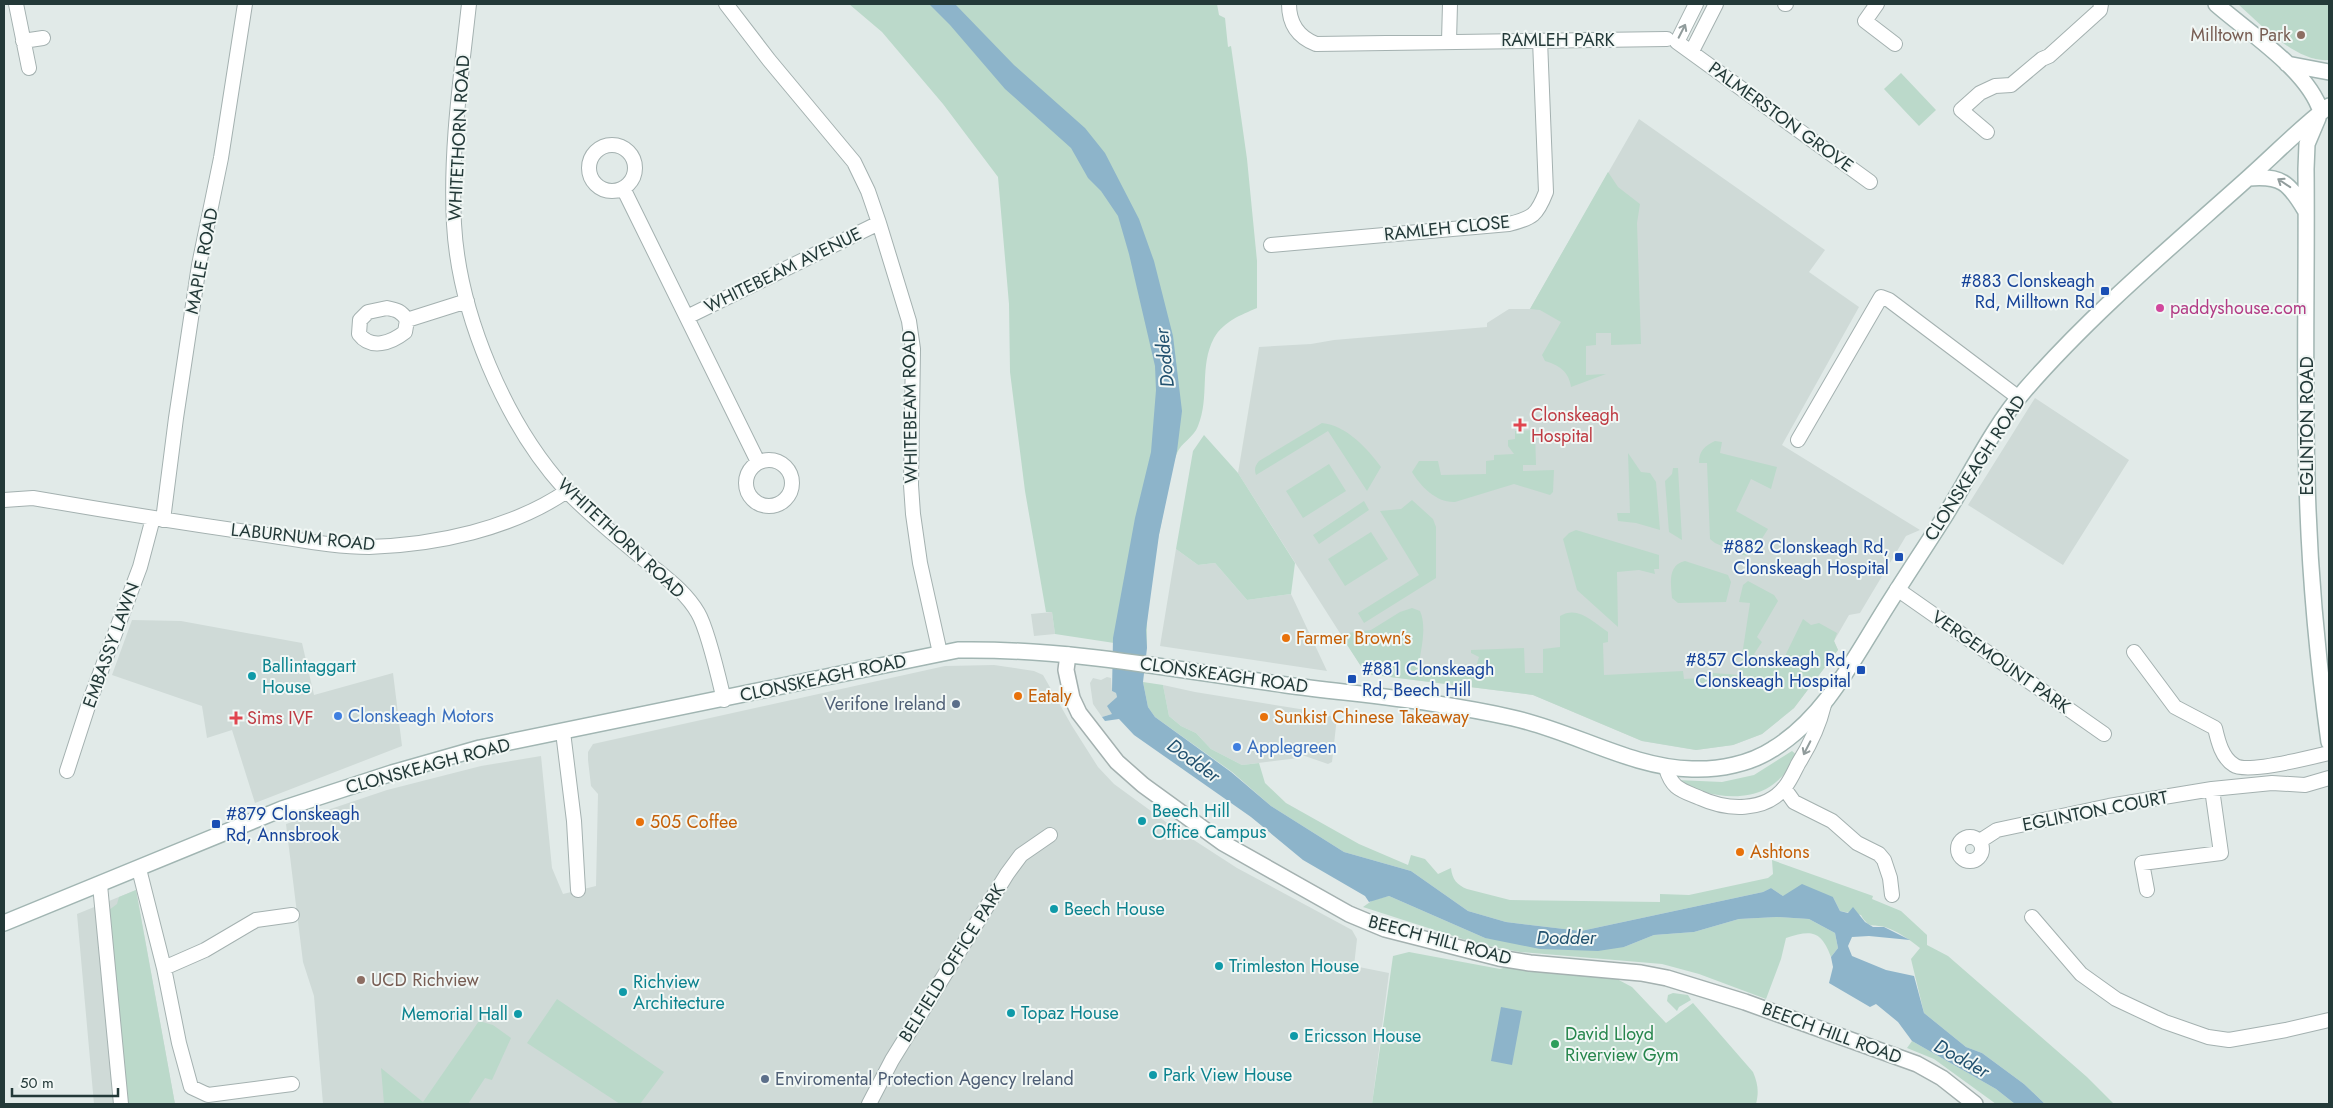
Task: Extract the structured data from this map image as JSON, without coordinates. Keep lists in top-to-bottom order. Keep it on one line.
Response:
{"streets":{"main road":["EGLINTON ROAD","CLONSKEAGH ROAD","BEECH HILL ROAD"],"street":["RAMLEH PARK","PALMERSTON GROVE","WHITETHORN ROAD","RAMLEH CLOSE","MAPLE ROAD","WHITEBEAM AVENUE","WHITEBEAM ROAD","LABURNUM ROAD","EMBASSY LAWN","VERGEMOUNT PARK","EGLINTON COURT","BELFIELD OFFICE PARK"]},"crossings":[["RAMLEH PARK","RAMLEH CLOSE"],["WHITETHORN ROAD","CLONSKEAGH ROAD"],["WHITETHORN ROAD","LABURNUM ROAD"],["MAPLE ROAD","LABURNUM ROAD"],["MAPLE ROAD","EMBASSY LAWN"],["WHITEBEAM AVENUE","WHITEBEAM ROAD"],["WHITEBEAM ROAD","CLONSKEAGH ROAD"],["EGLINTON ROAD","CLONSKEAGH ROAD"],["CLONSKEAGH ROAD","VERGEMOUNT PARK"],["CLONSKEAGH ROAD","BEECH HILL ROAD"],["LABURNUM ROAD","EMBASSY LAWN"]],"water":["Dodder"],"places":{"other":["Milltown Park","paddyshouse.com","Farmer Brown’s","Ballintaggart House","Eataly","Verifone Ireland","Clonskeagh Motors","Sunkist Chinese Takeaway","Applegreen","Beech Hill Office Campus","505 Coffee","Ashtons","Beech House","Trimleston House","UCD Richview","Richview Architecture","Topaz House","Memorial Hall","Ericsson House","David Lloyd Riverview Gym","Park View House","Enviromental Protection Agency Ireland"],"transit":["#883 Clonskeagh Rd, Milltown Rd","#882 Clonskeagh Rd, Clonskeagh Hospital","#857 Clonskeagh Rd, Clonskeagh Hospital","#881 Clonskeagh Rd, Beech Hill","#879 Clonskeagh Rd, Annsbrook"],"health":["Clonskeagh Hospital","Sims IVF"]},"scale_bar":"50 m"}
